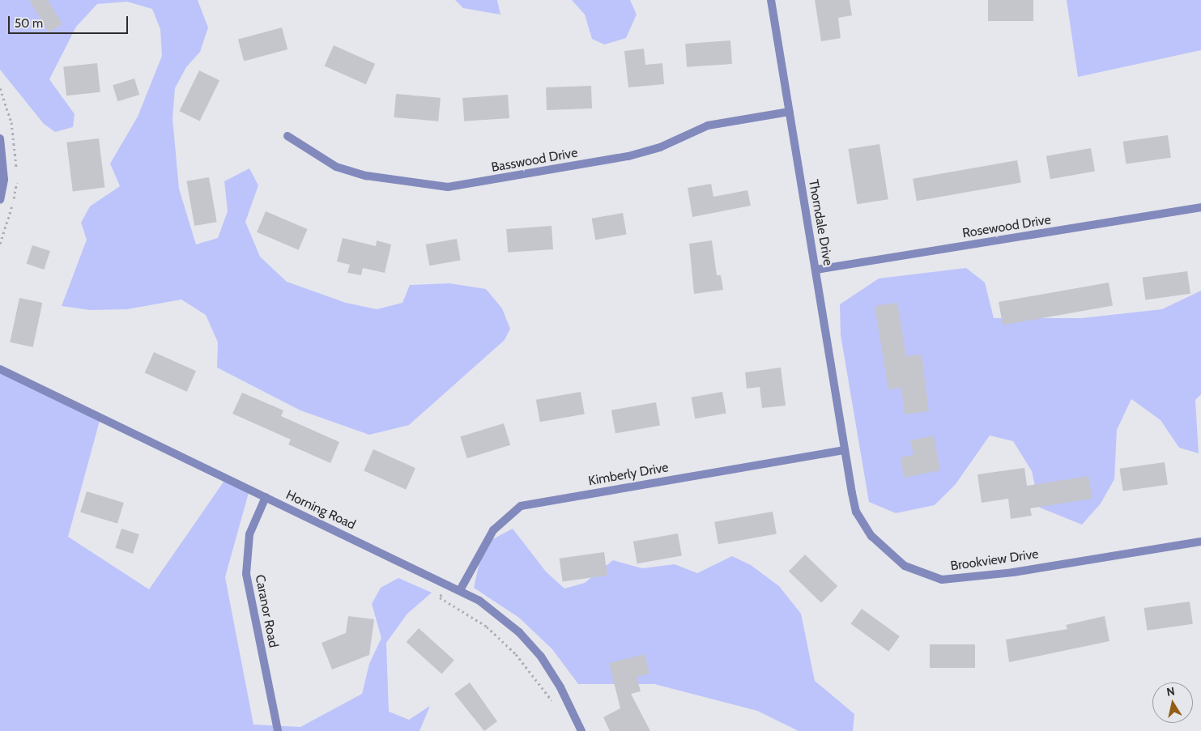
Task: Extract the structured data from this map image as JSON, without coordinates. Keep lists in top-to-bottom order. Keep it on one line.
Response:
{"streets":{"street":["Basswood Drive","Thorndale Drive","Rosewood Drive","Kimberly Drive","Horning Road","Brookview Drive","Caranor Road"]},"crossings":[["Basswood Drive","Thorndale Drive"],["Thorndale Drive","Rosewood Drive"],["Thorndale Drive","Kimberly Drive"],["Thorndale Drive","Brookview Drive"],["Kimberly Drive","Horning Road"],["Kimberly Drive","Brookview Drive"],["Horning Road","Caranor Road"]],"scale_bar":"50 m","north":"top"}
